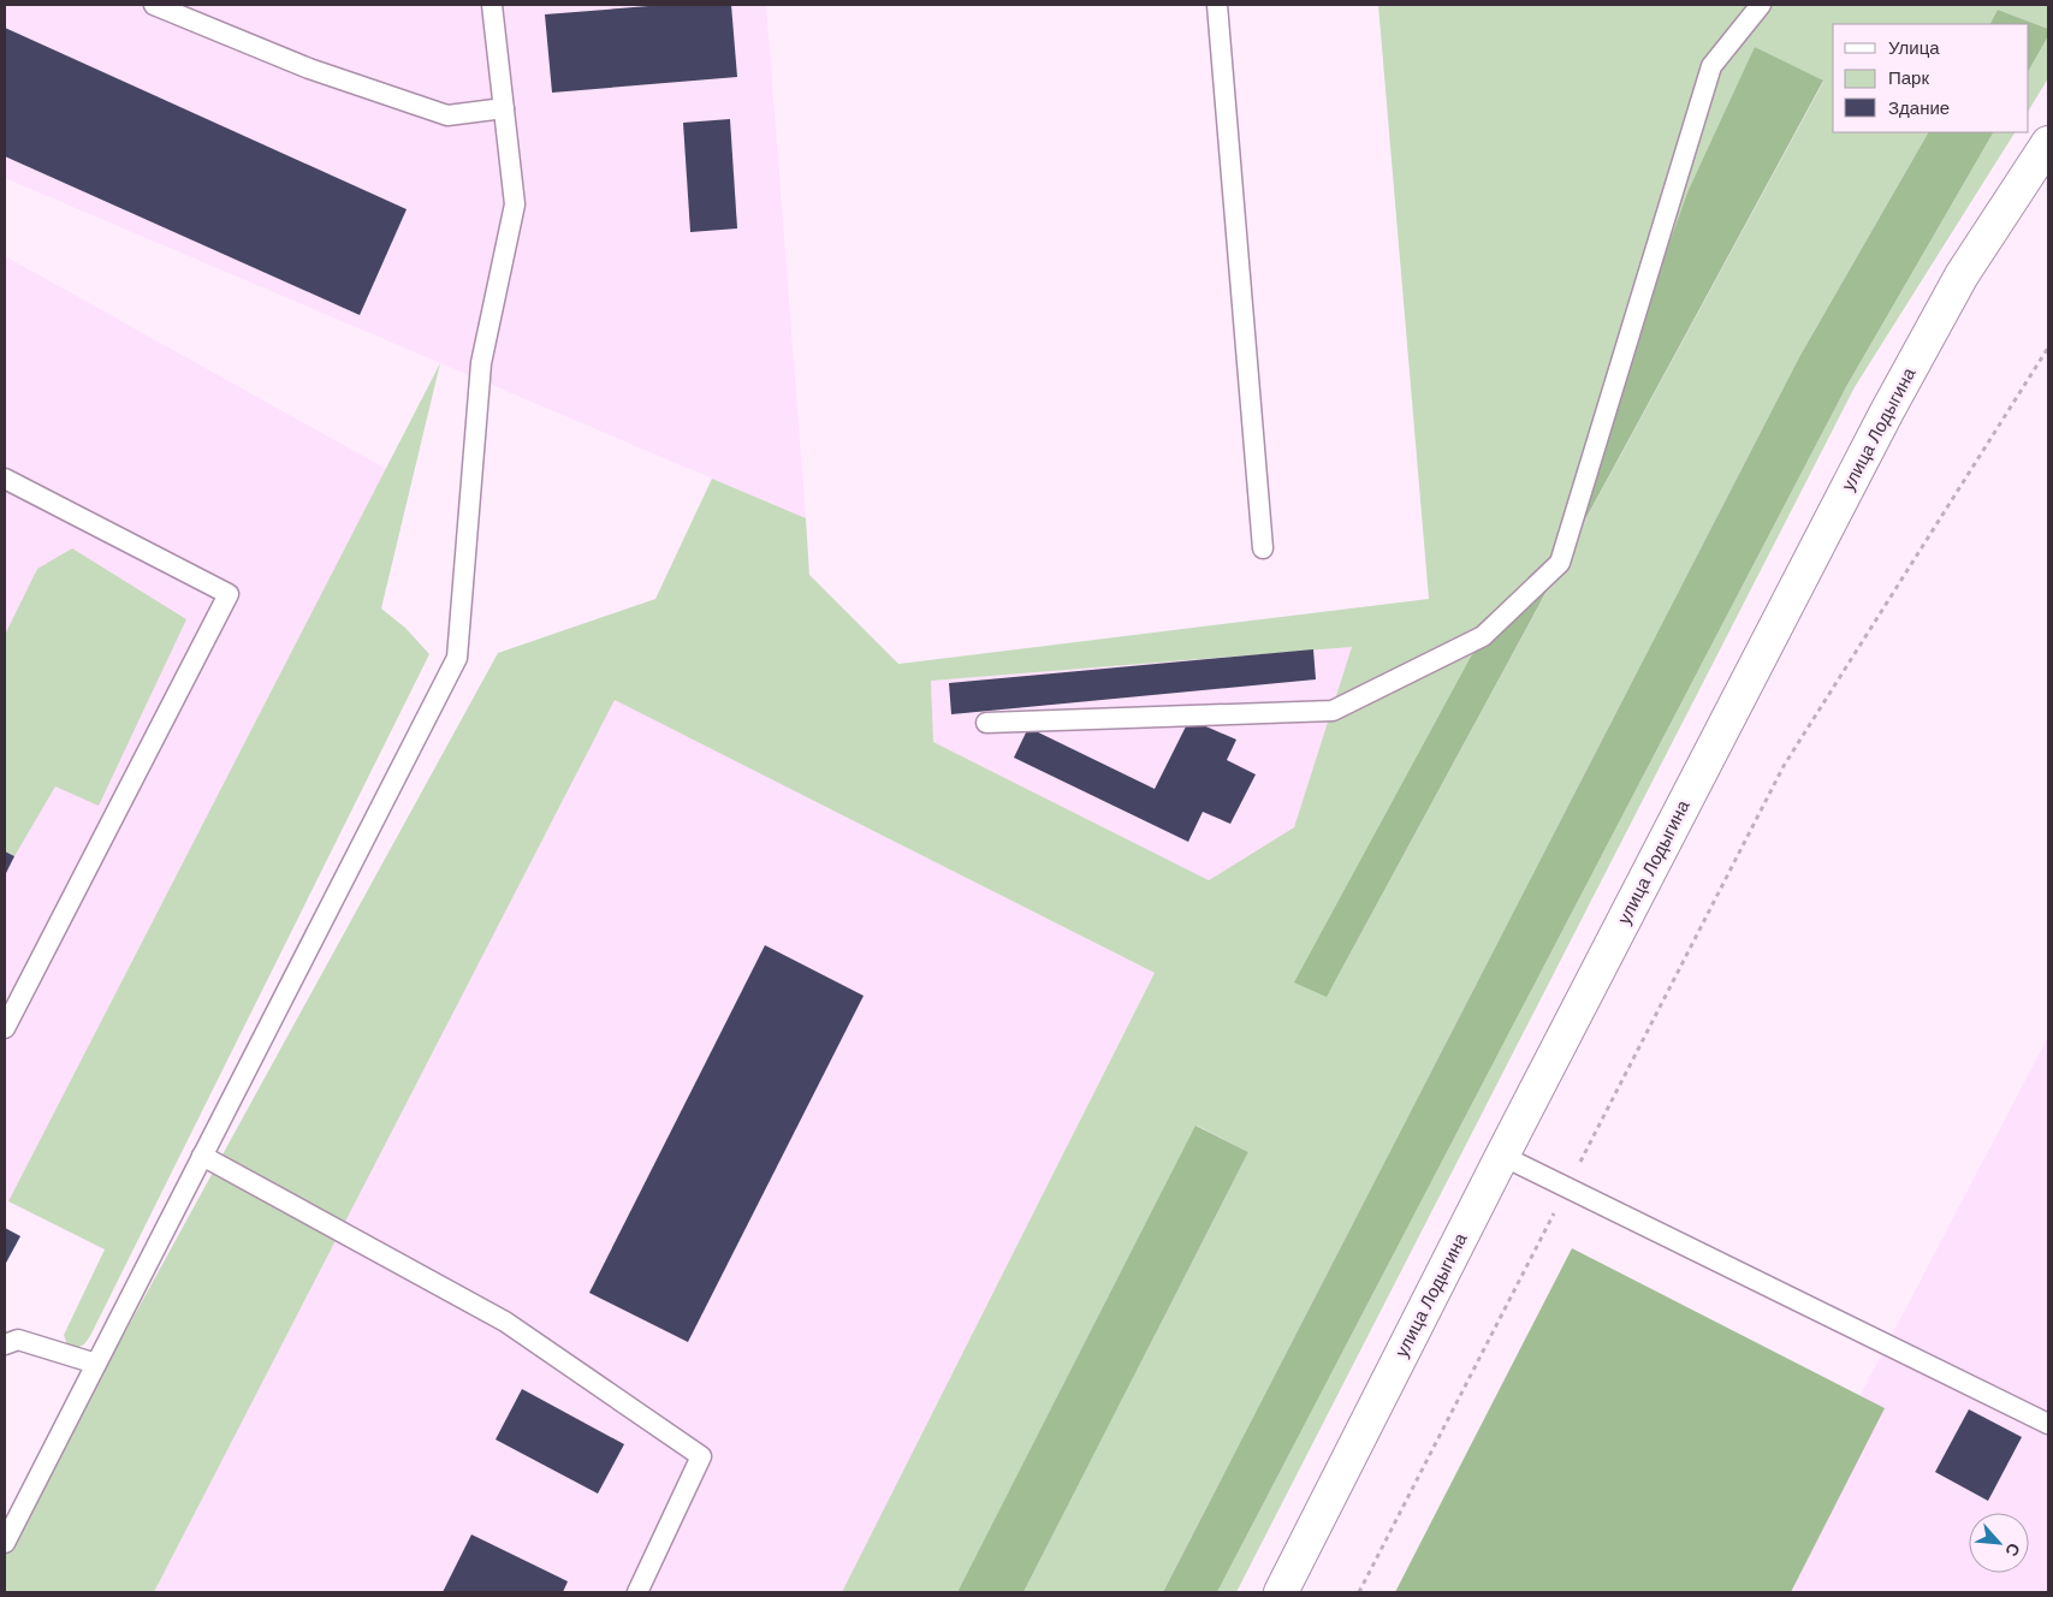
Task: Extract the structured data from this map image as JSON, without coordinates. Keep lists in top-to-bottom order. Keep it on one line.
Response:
{"streets":{"main road":["улица Лодыгина"]},"legend":["Улица","Парк","Здание"],"north":"bottom right"}
